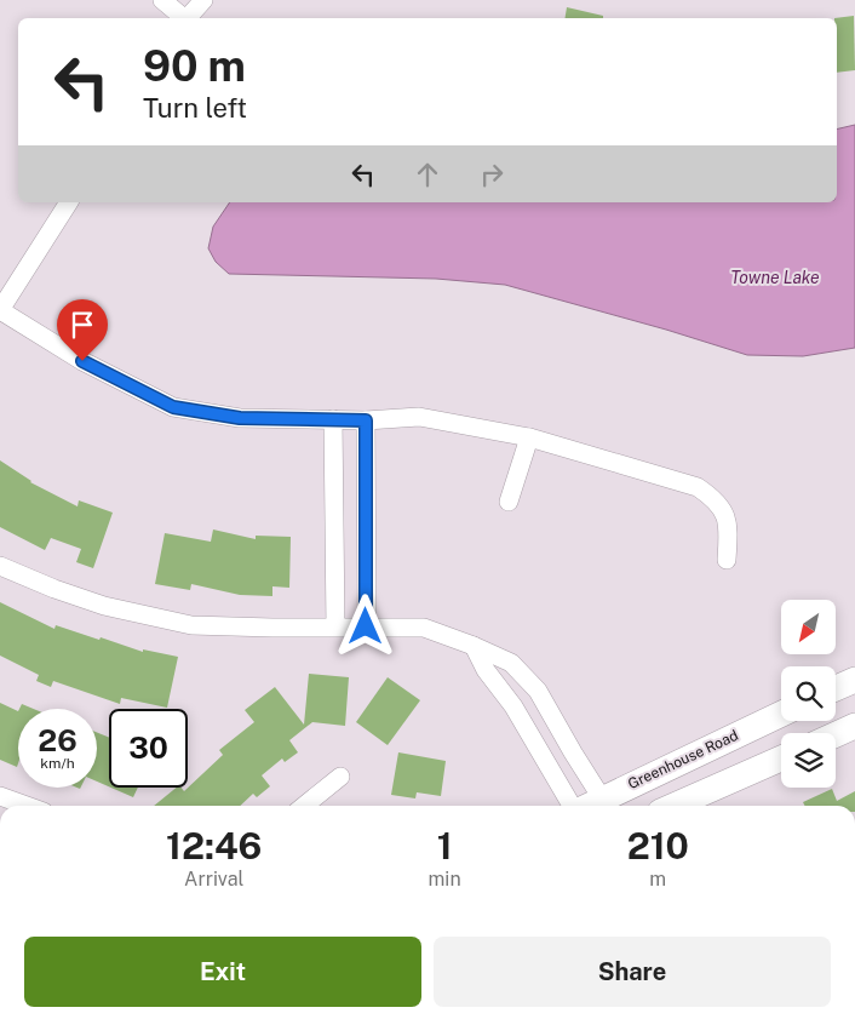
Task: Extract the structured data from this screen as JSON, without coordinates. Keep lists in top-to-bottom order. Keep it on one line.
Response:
{"streets":{"street":["Greenhouse Road"]},"water":["Towne Lake"],"north":"bottom left","page":{"turn":["90 m","Turn left"],"speed":"26 km/h","limit":"30","eta":["12:46","Arrival","1","min","210","m"],"buttons":["Exit","Share"]}}
